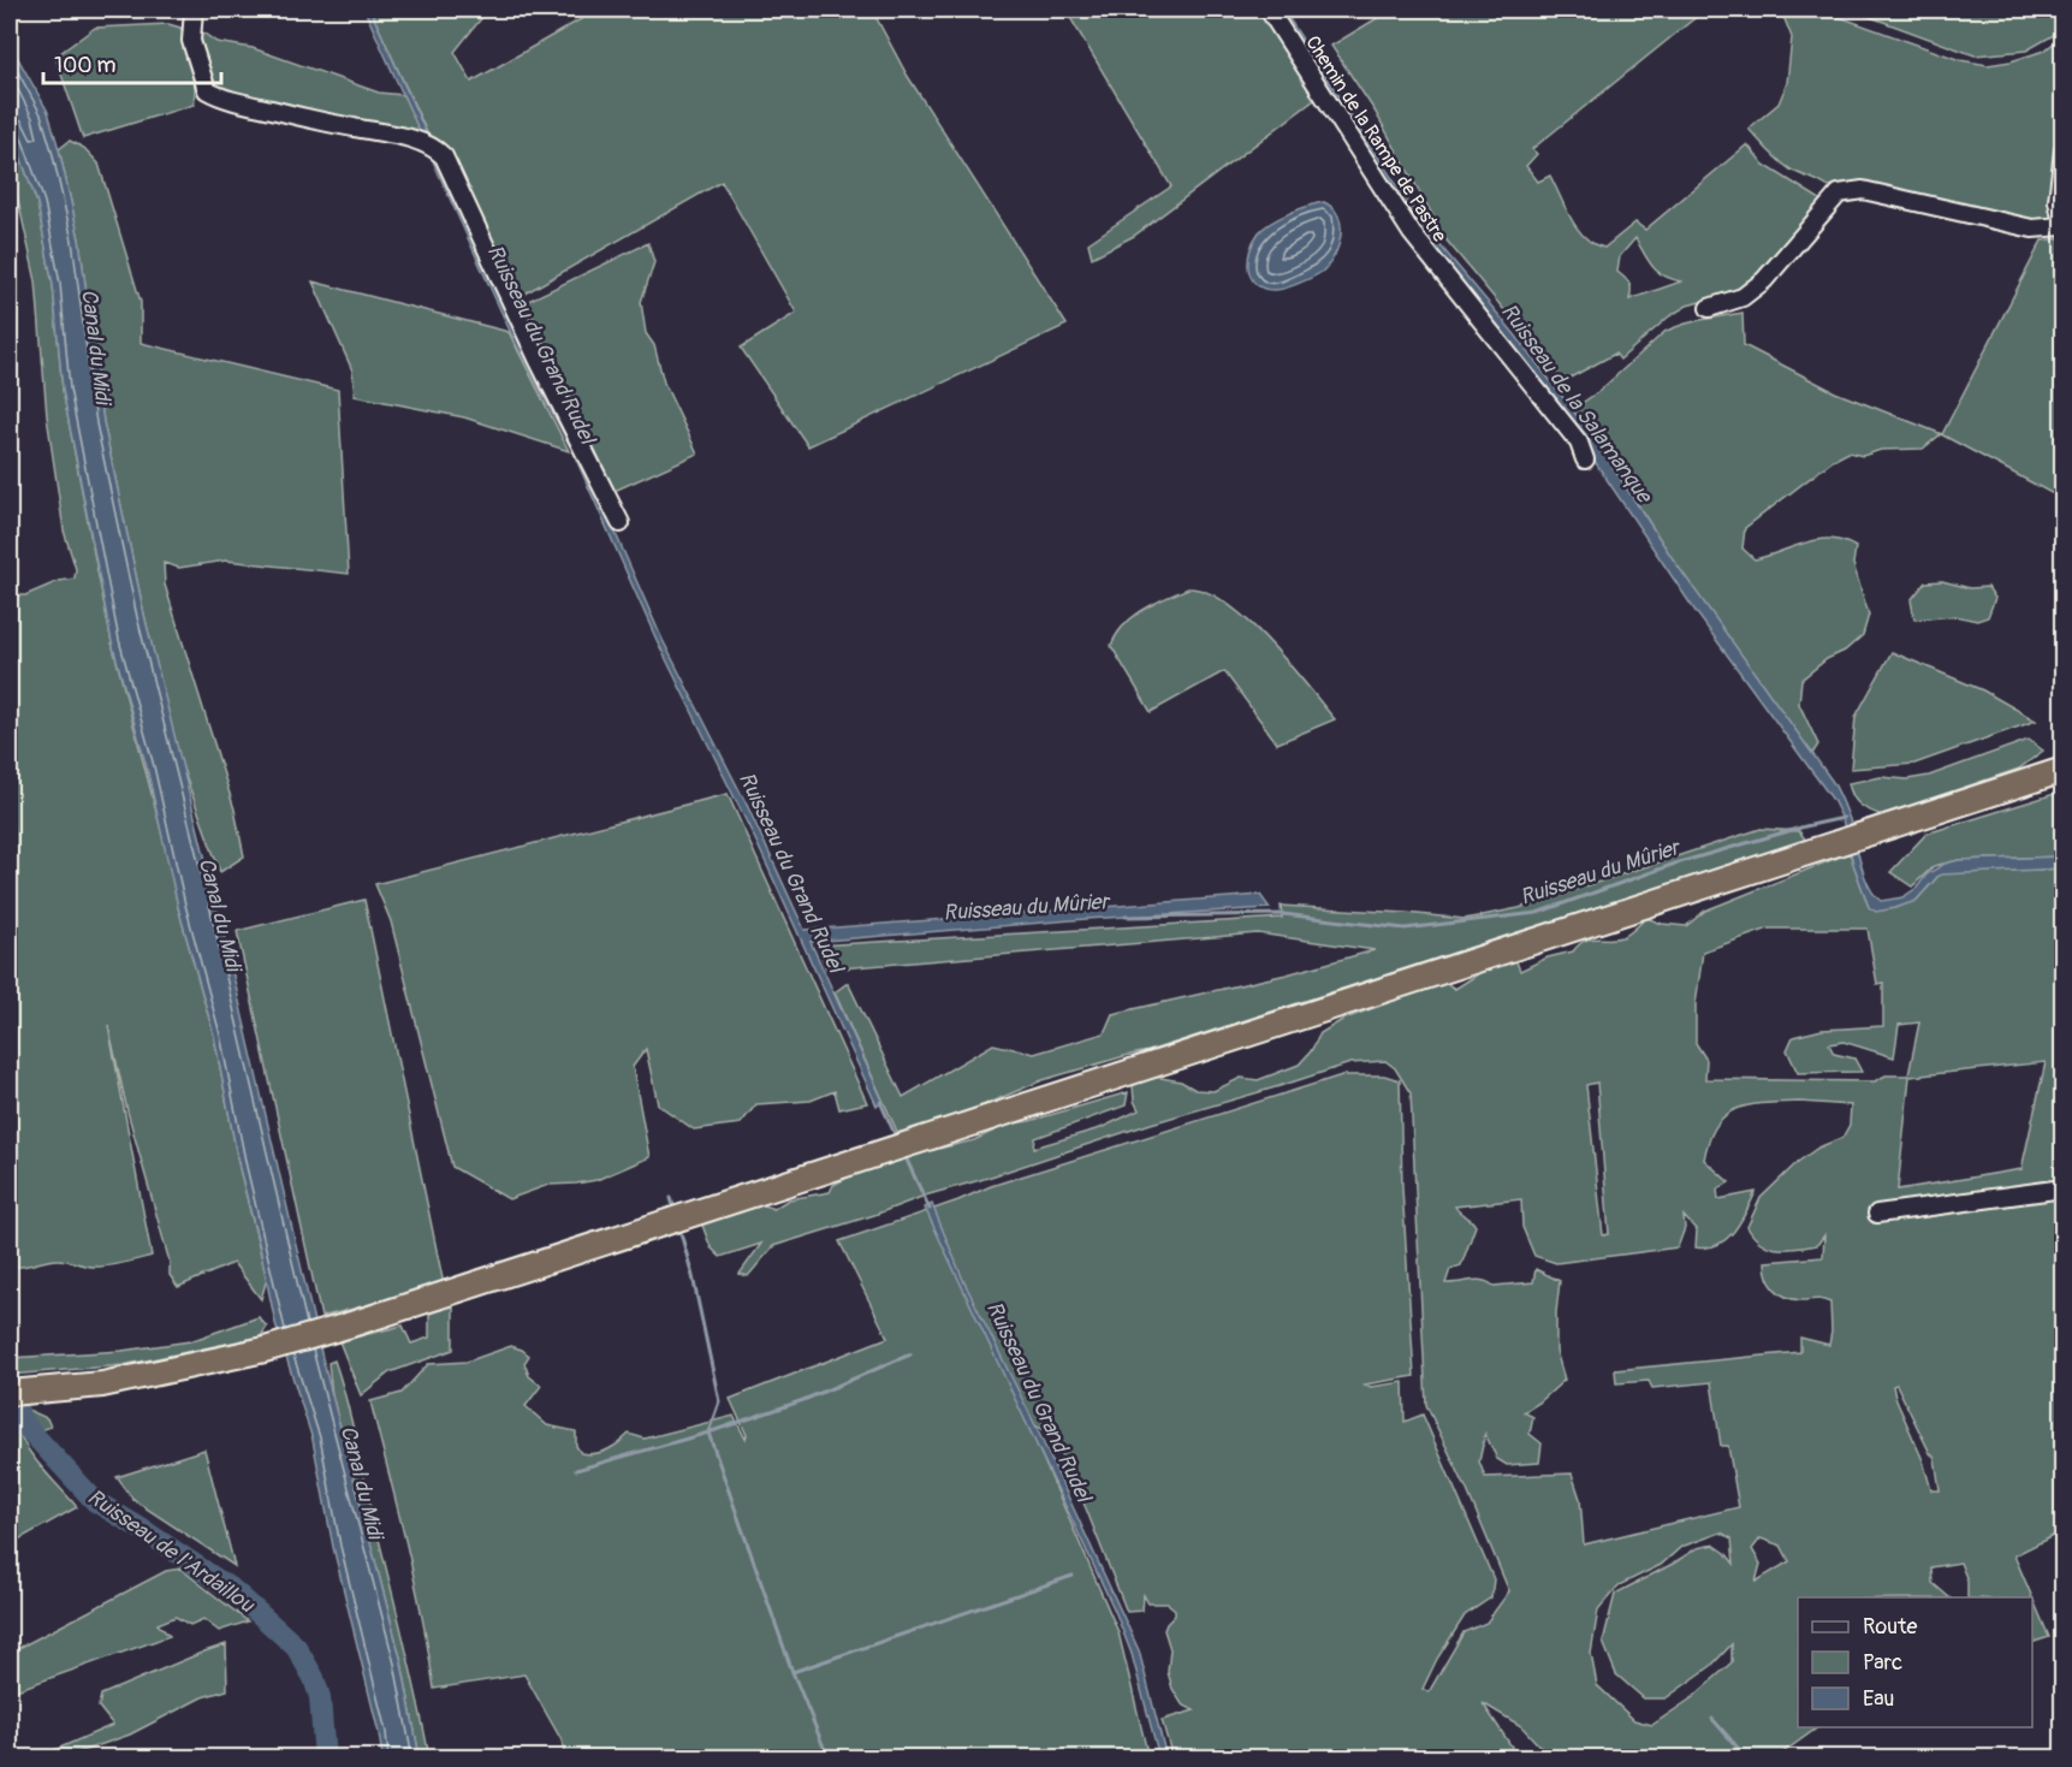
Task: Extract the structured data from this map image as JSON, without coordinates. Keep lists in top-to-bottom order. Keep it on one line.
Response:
{"streets":{"street":["Chemin de la Rampe de Pastre"]},"water":["Ruisseau du Grand Rudel","Canal du Midi","Ruisseau de la Salamanque","Ruisseau du Mûrier","Ruisseau de l'Ardaillou"],"legend":["Route","Parc","Eau"],"scale_bar":"100 m"}
